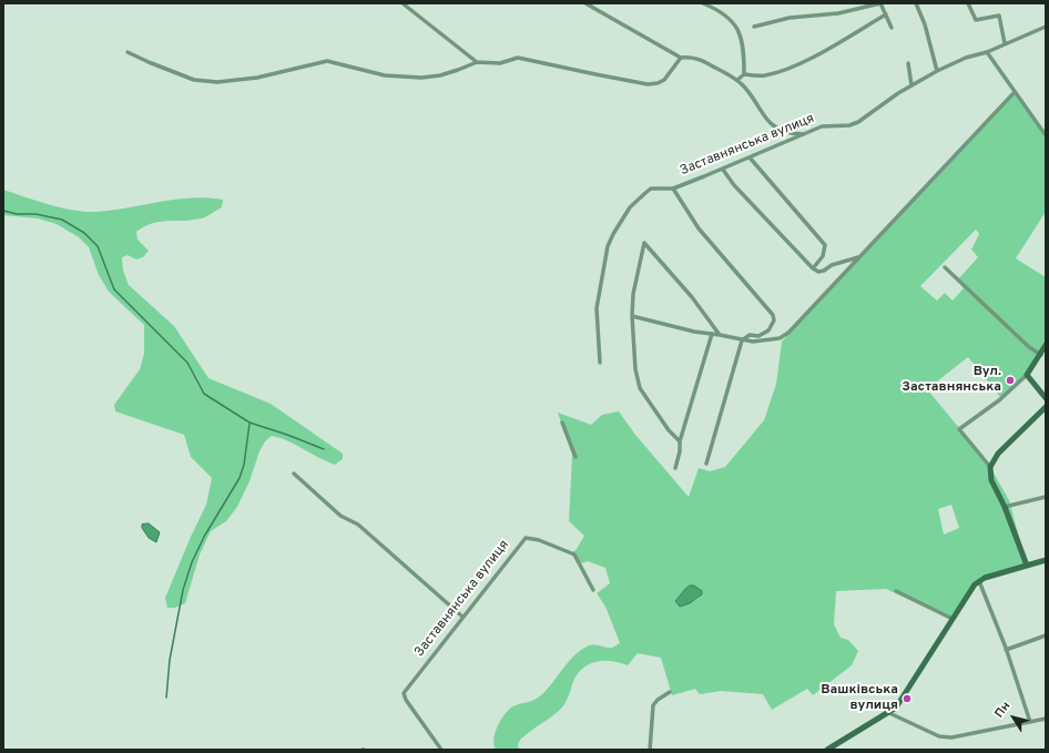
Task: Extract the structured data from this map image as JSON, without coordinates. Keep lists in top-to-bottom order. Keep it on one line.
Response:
{"streets":{"street":["Заставнянська вулиця"]},"places":["Вул. Заставнянська","Вашківська вулиця"],"north":"top left"}
